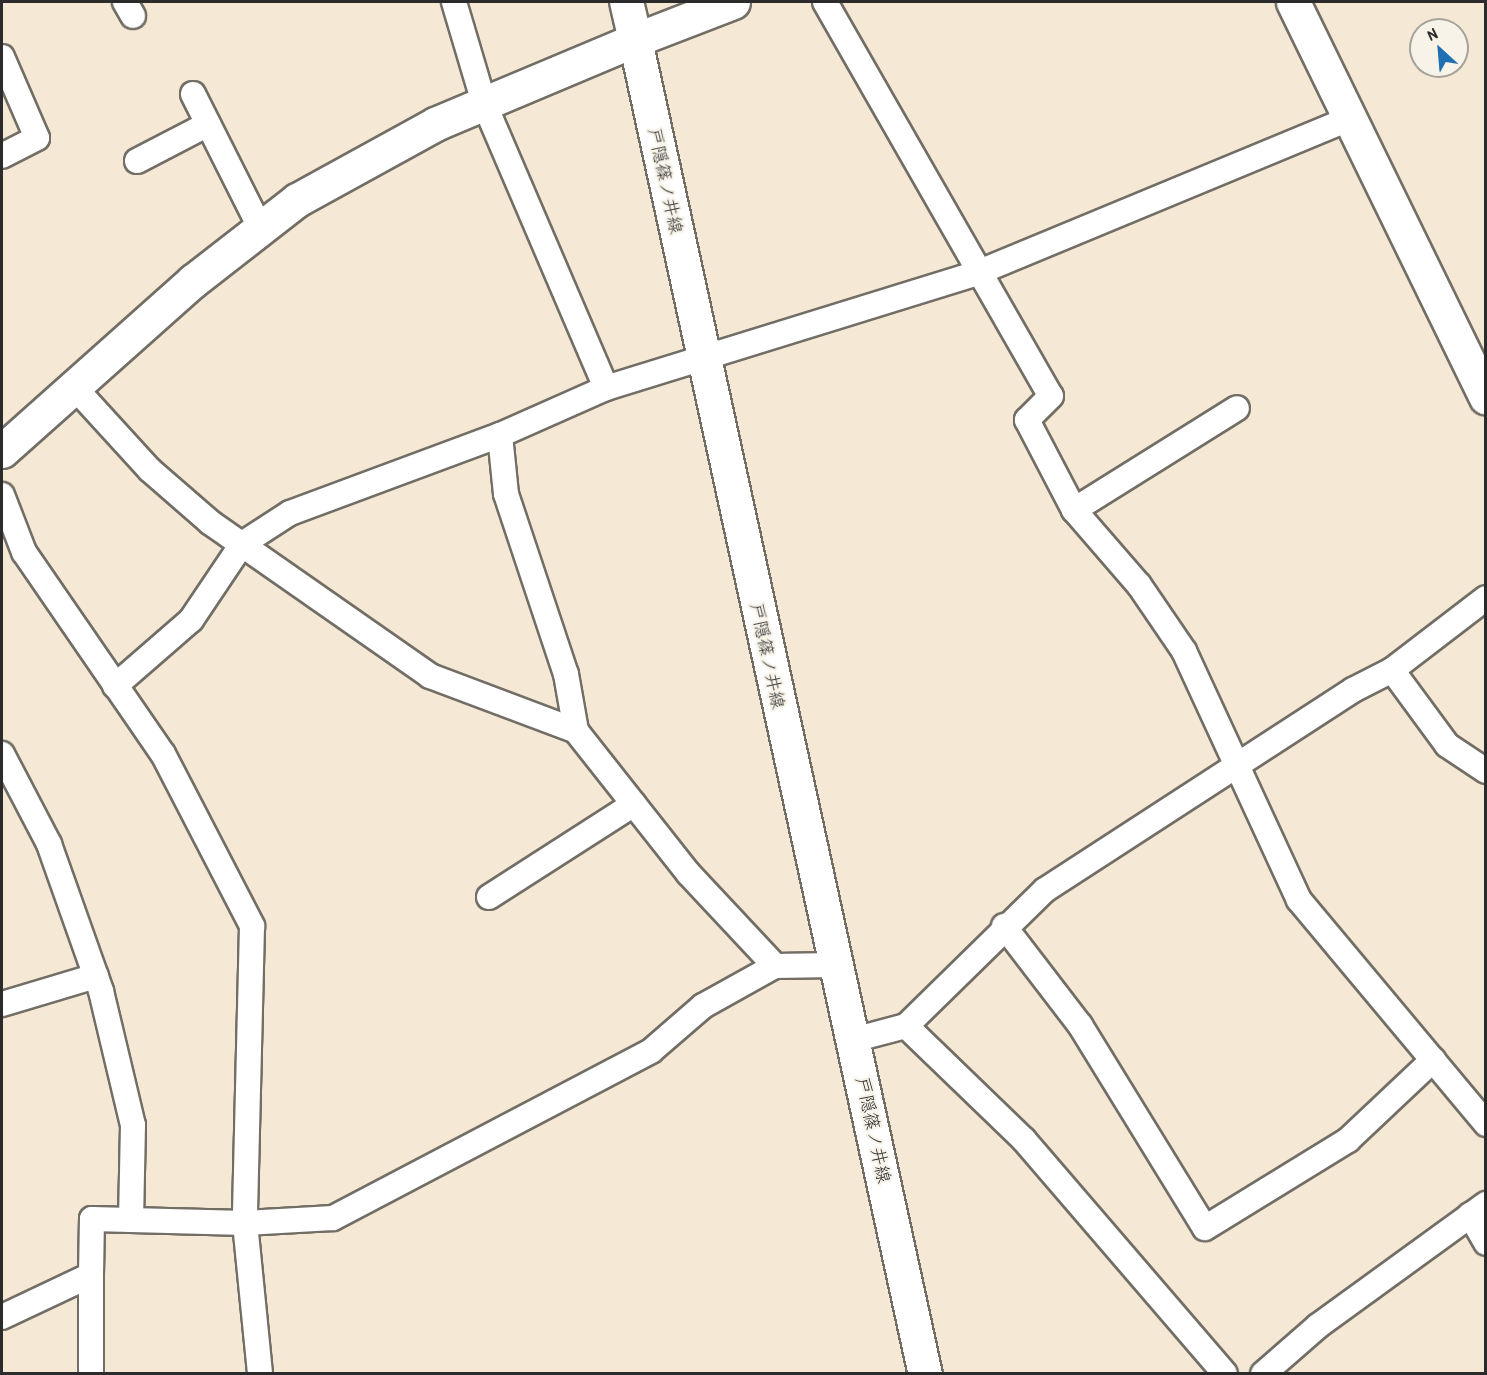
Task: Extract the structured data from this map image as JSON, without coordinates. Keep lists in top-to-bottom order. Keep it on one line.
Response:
{"streets":{"main road":["戸隠篠ノ井線"]},"north":"top left"}
